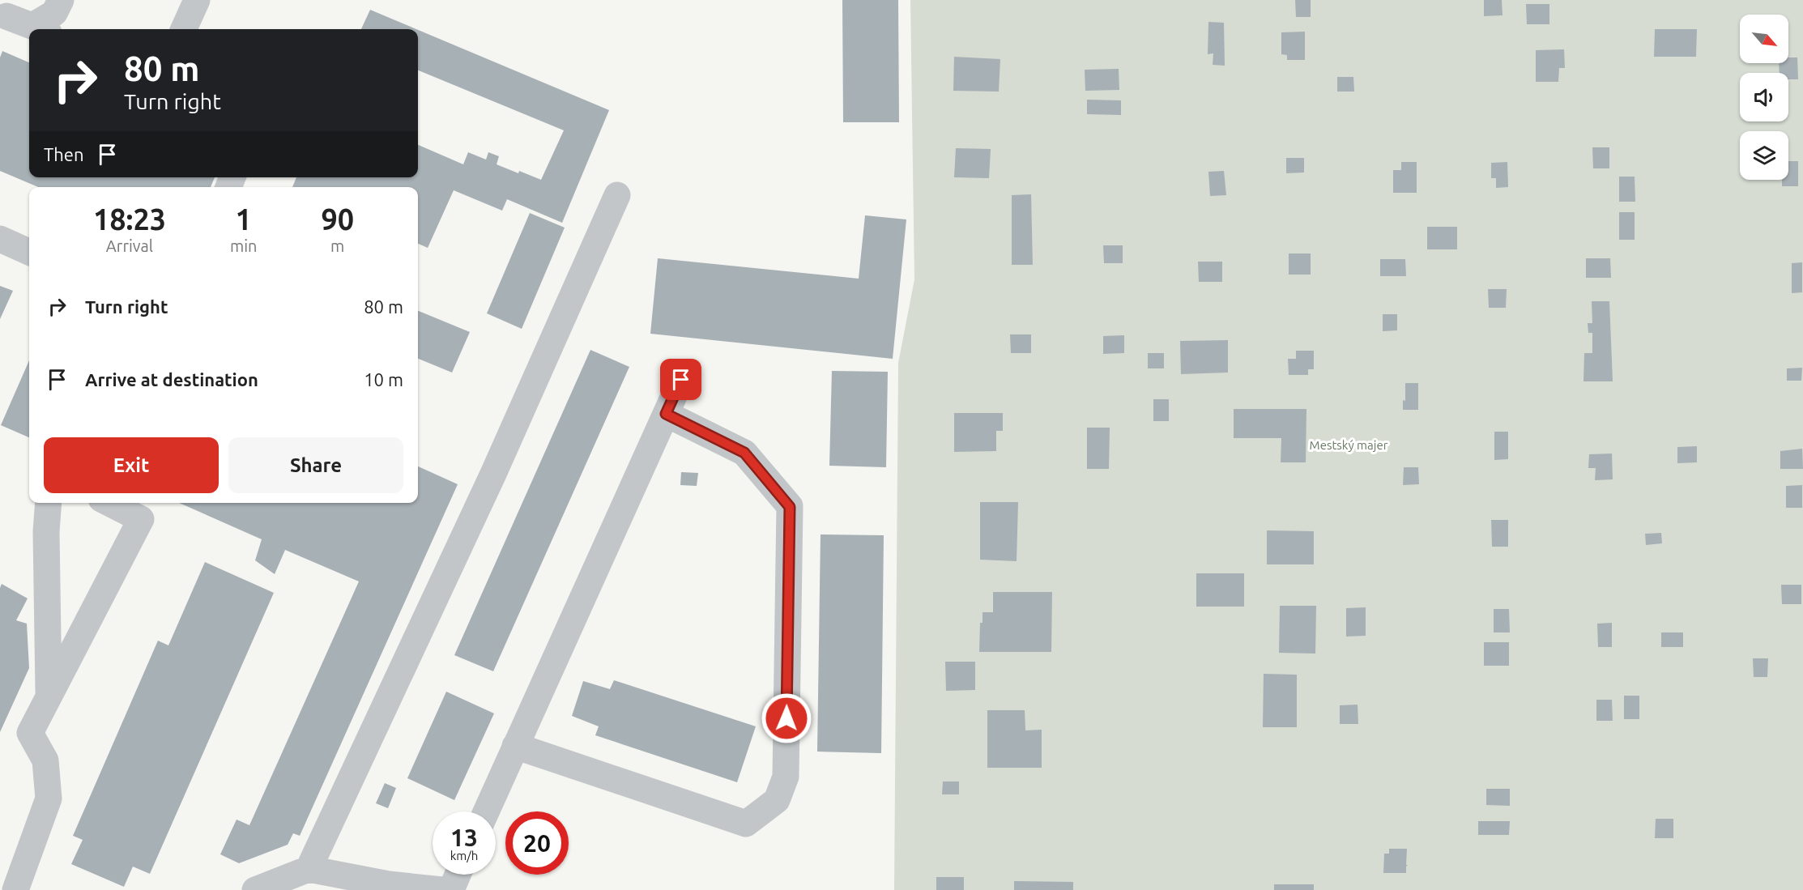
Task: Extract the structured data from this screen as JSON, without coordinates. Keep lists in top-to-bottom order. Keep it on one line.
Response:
{"parks":["Mestský majer"],"north":"bottom right","page":{"turn":["80 m","Turn right"],"then":"Then","eta":["18:23","Arrival","1","min","90","m"],"list":[{"name":"Turn right","value":"80 m"},{"name":"Arrive at destination","value":"10 m"}],"buttons":["Exit","Share"],"speed":"13 km/h","limit":"20"}}
